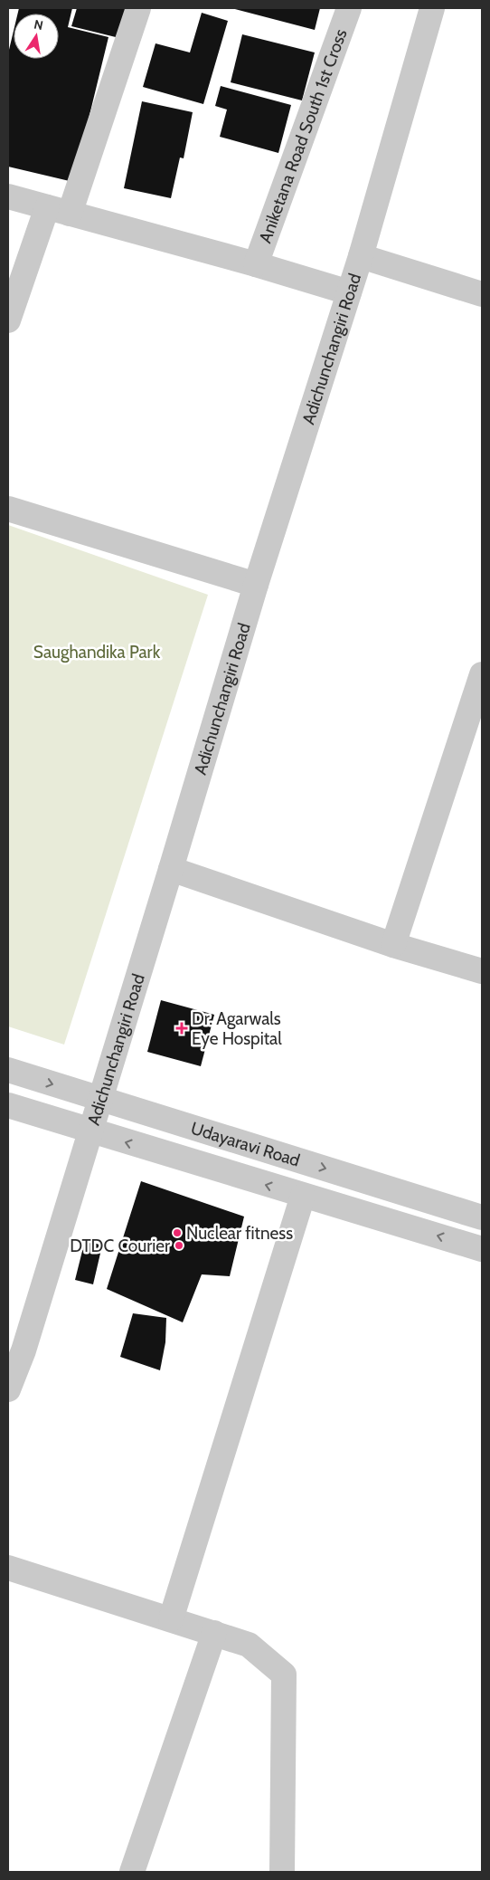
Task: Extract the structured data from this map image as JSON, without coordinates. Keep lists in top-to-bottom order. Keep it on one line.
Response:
{"streets":{"street":["Aniketana Road South 1st Cross","Adichunchangiri Road","Udayaravi Road"]},"crossings":[["Adichunchangiri Road","Udayaravi Road"]],"parks":["Saughandika Park"],"places":{"health":["Dr. Agarwals Eye Hospital"],"other":["Nuclear fitness","DTDC Courier"]},"north":"top"}
